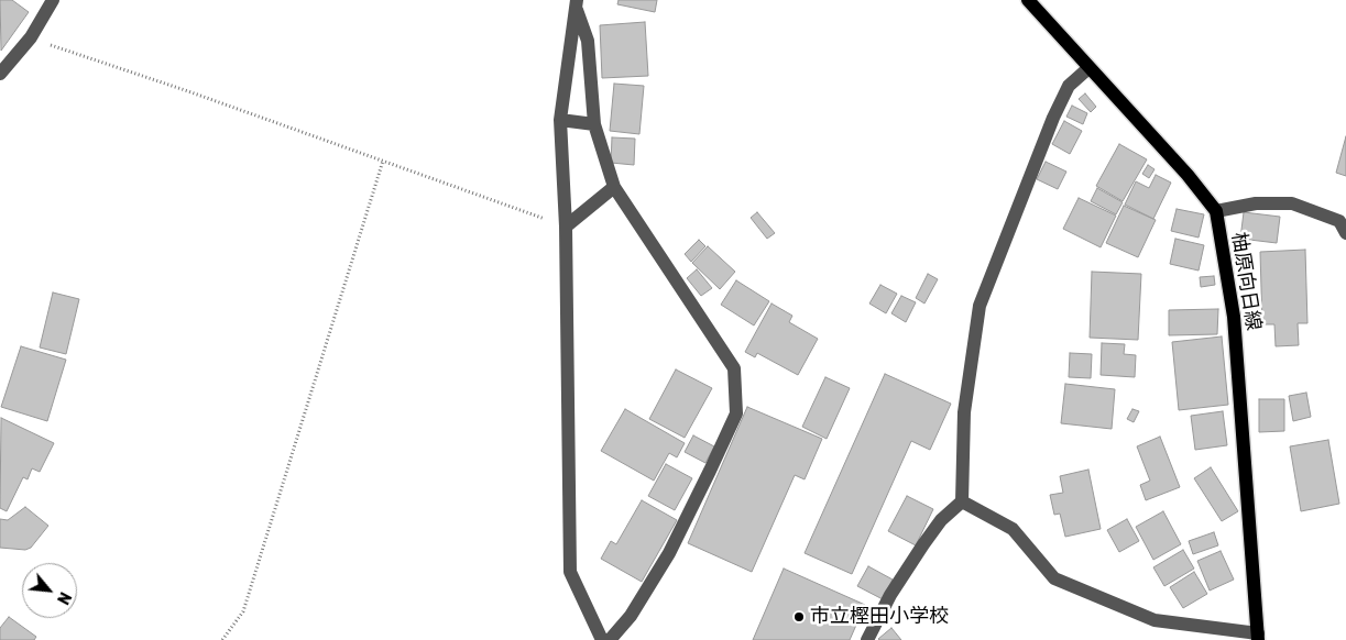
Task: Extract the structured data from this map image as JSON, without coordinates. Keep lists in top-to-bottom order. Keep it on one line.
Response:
{"streets":{"main road":["柚原向日線"]},"places":["市立樫田小学校"],"north":"bottom right"}
